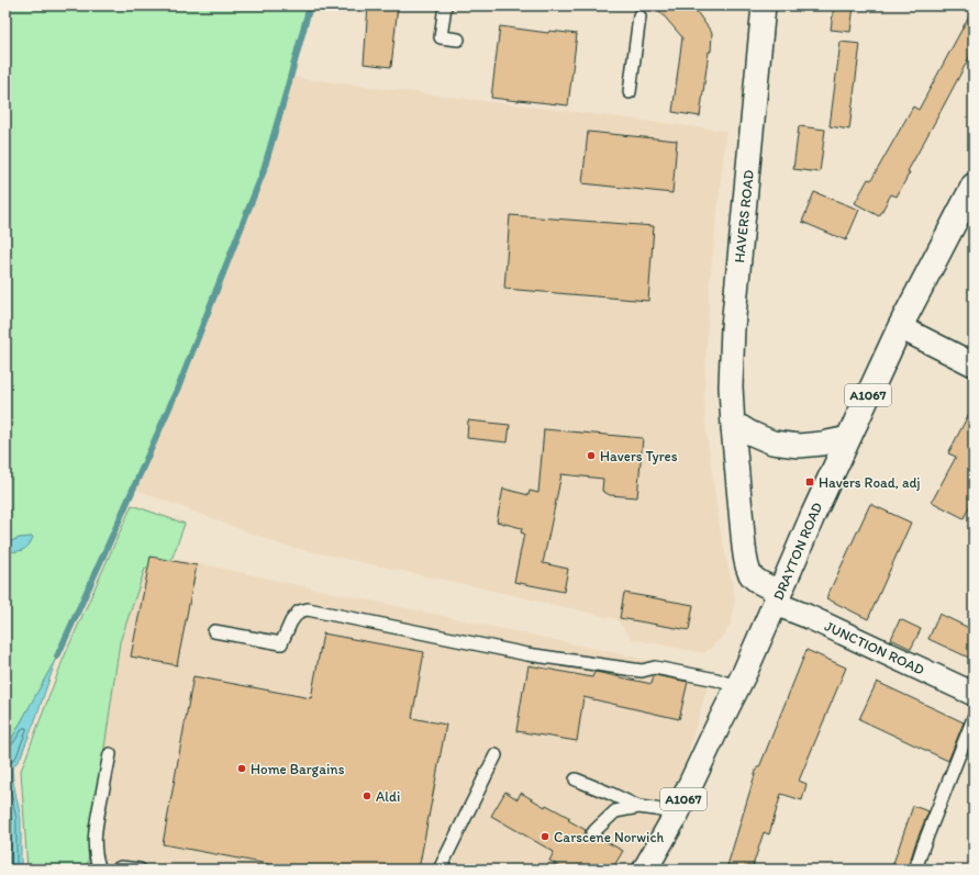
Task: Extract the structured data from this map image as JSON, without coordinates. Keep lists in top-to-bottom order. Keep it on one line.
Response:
{"streets":{"main road":["A1067","DRAYTON ROAD"],"street":["HAVERS ROAD","JUNCTION ROAD"]},"crossings":[["HAVERS ROAD","DRAYTON ROAD"],["HAVERS ROAD","JUNCTION ROAD"],["DRAYTON ROAD","JUNCTION ROAD"]],"places":{"other":["Havers Tyres","Home Bargains","Aldi","Carscene Norwich"],"transit":["Havers Road, adj"]}}
